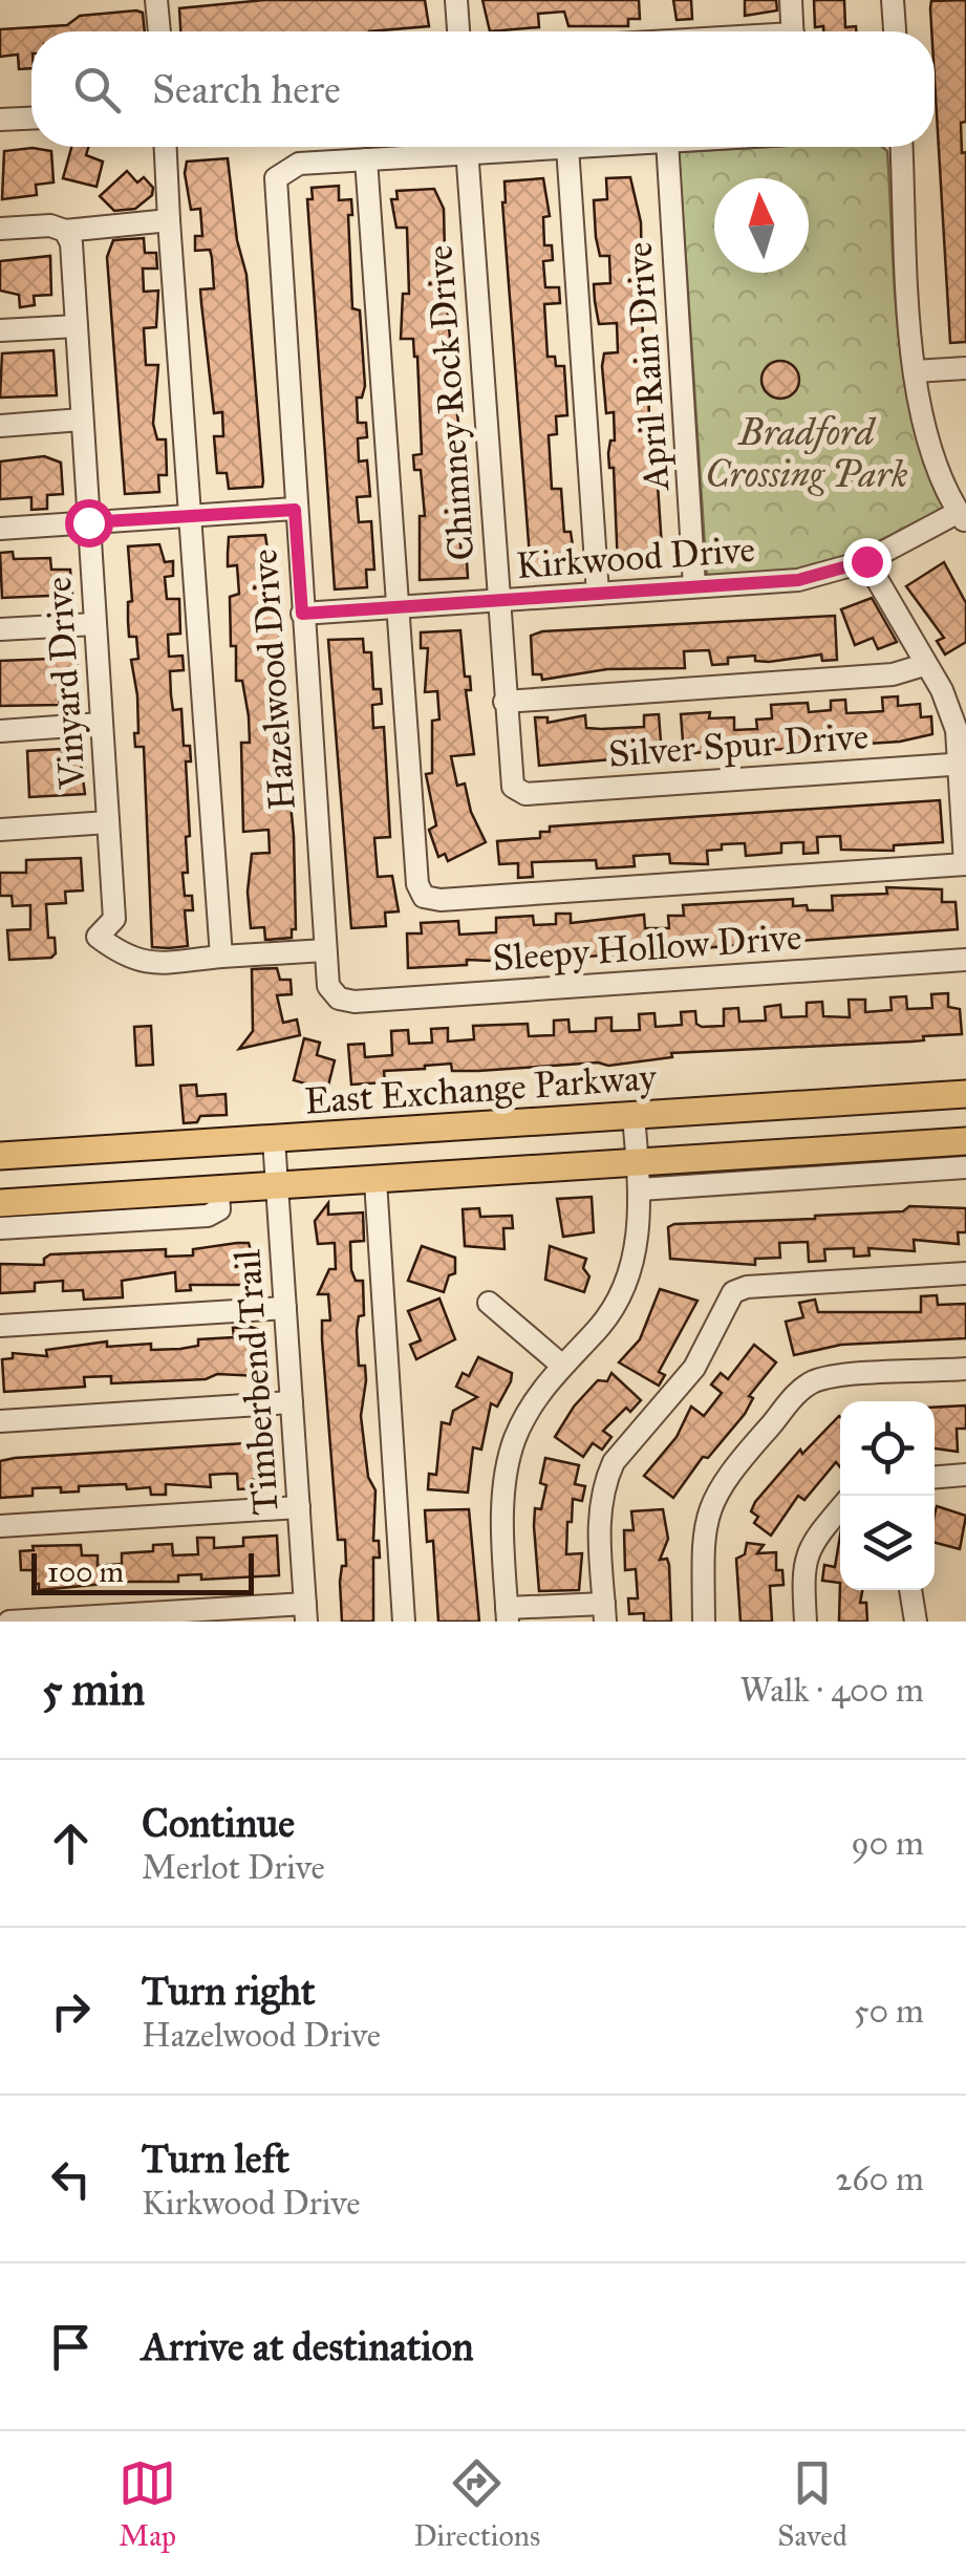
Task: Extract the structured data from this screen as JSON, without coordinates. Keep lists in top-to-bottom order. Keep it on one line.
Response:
{"streets":{"main road":["East Exchange Parkway"],"street":["April Rain Drive","Chimney Rock Drive","Kirkwood Drive","Hazelwood Drive","Vinyard Drive","Silver Spur Drive","Sleepy Hollow Drive","Timberbend Trail"]},"crossings":[["April Rain Drive","Kirkwood Drive"],["Chimney Rock Drive","Kirkwood Drive"],["Chimney Rock Drive","Silver Spur Drive"],["Kirkwood Drive","Hazelwood Drive"],["Hazelwood Drive","Sleepy Hollow Drive"],["East Exchange Parkway","Timberbend Trail"]],"parks":["Bradford Crossing Park"],"scale_bar":"100 m","north":"top","page":{"search":"Search here","scale":"100 m","heading":["5 min","Walk · 400 m"],"list":[["Continue","Merlot Drive","90 m"],["Turn right","Hazelwood Drive","50 m"],["Turn left","Kirkwood Drive","260 m"],"Arrive at destination"],"nav":["Map","Directions","Saved"]}}
